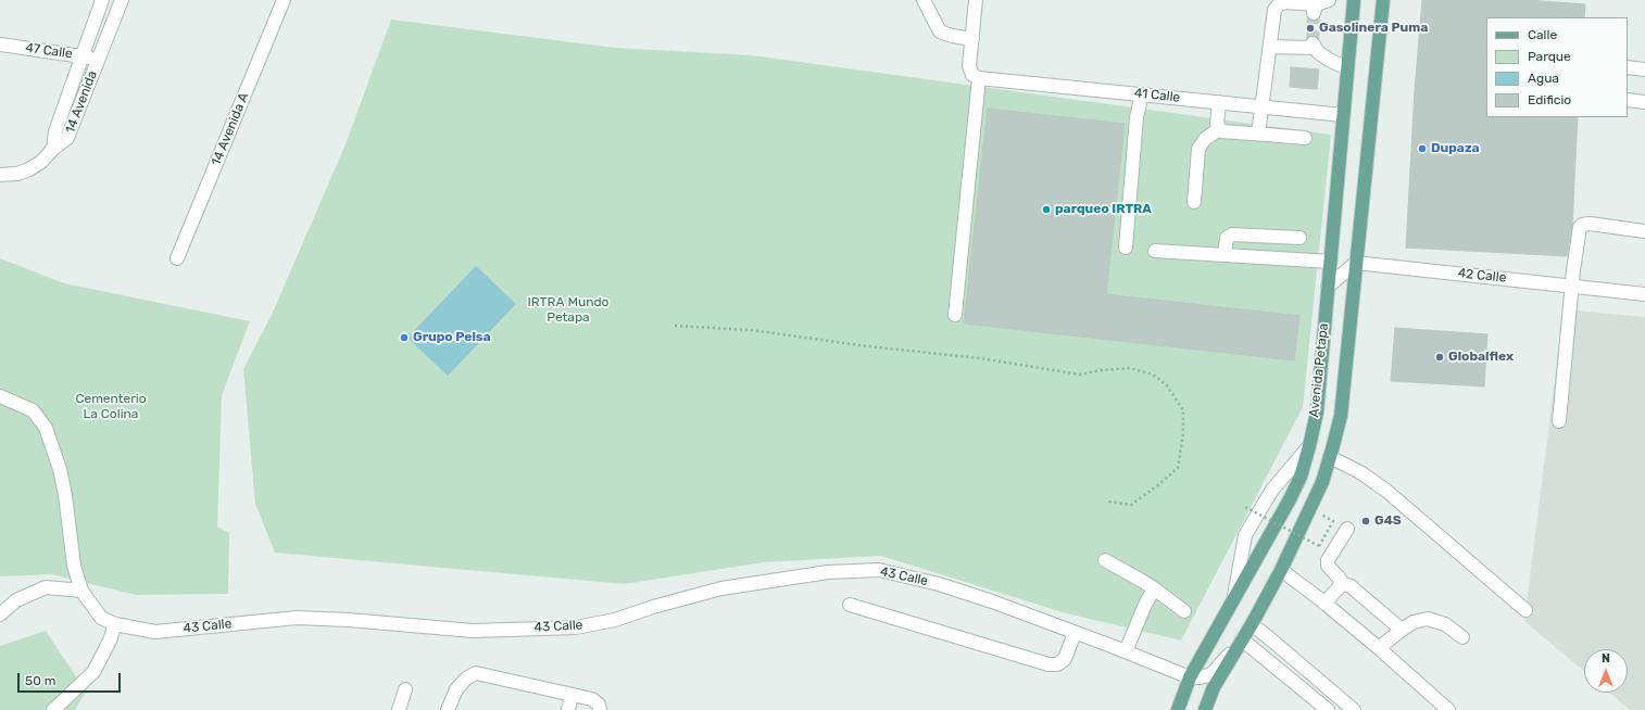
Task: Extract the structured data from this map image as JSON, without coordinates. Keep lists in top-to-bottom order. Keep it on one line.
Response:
{"streets":{"main road":["Avenida Petapa"],"street":["47 Calle","41 Calle","14 Avenida","14 Avenida A","42 Calle","43 Calle"]},"crossings":[["47 Calle","14 Avenida"],["41 Calle","Avenida Petapa"],["42 Calle","Avenida Petapa"],["Avenida Petapa","43 Calle"]],"parks":["IRTRA Mundo Petapa","Cementerio La Colina"],"places":["Gasolinera Puma","Dupaza","parqueo IRTRA","Grupo Pelsa","Globalflex","G4S"],"legend":["Calle","Parque","Agua","Edificio"],"scale_bar":"50 m","north":"top"}
